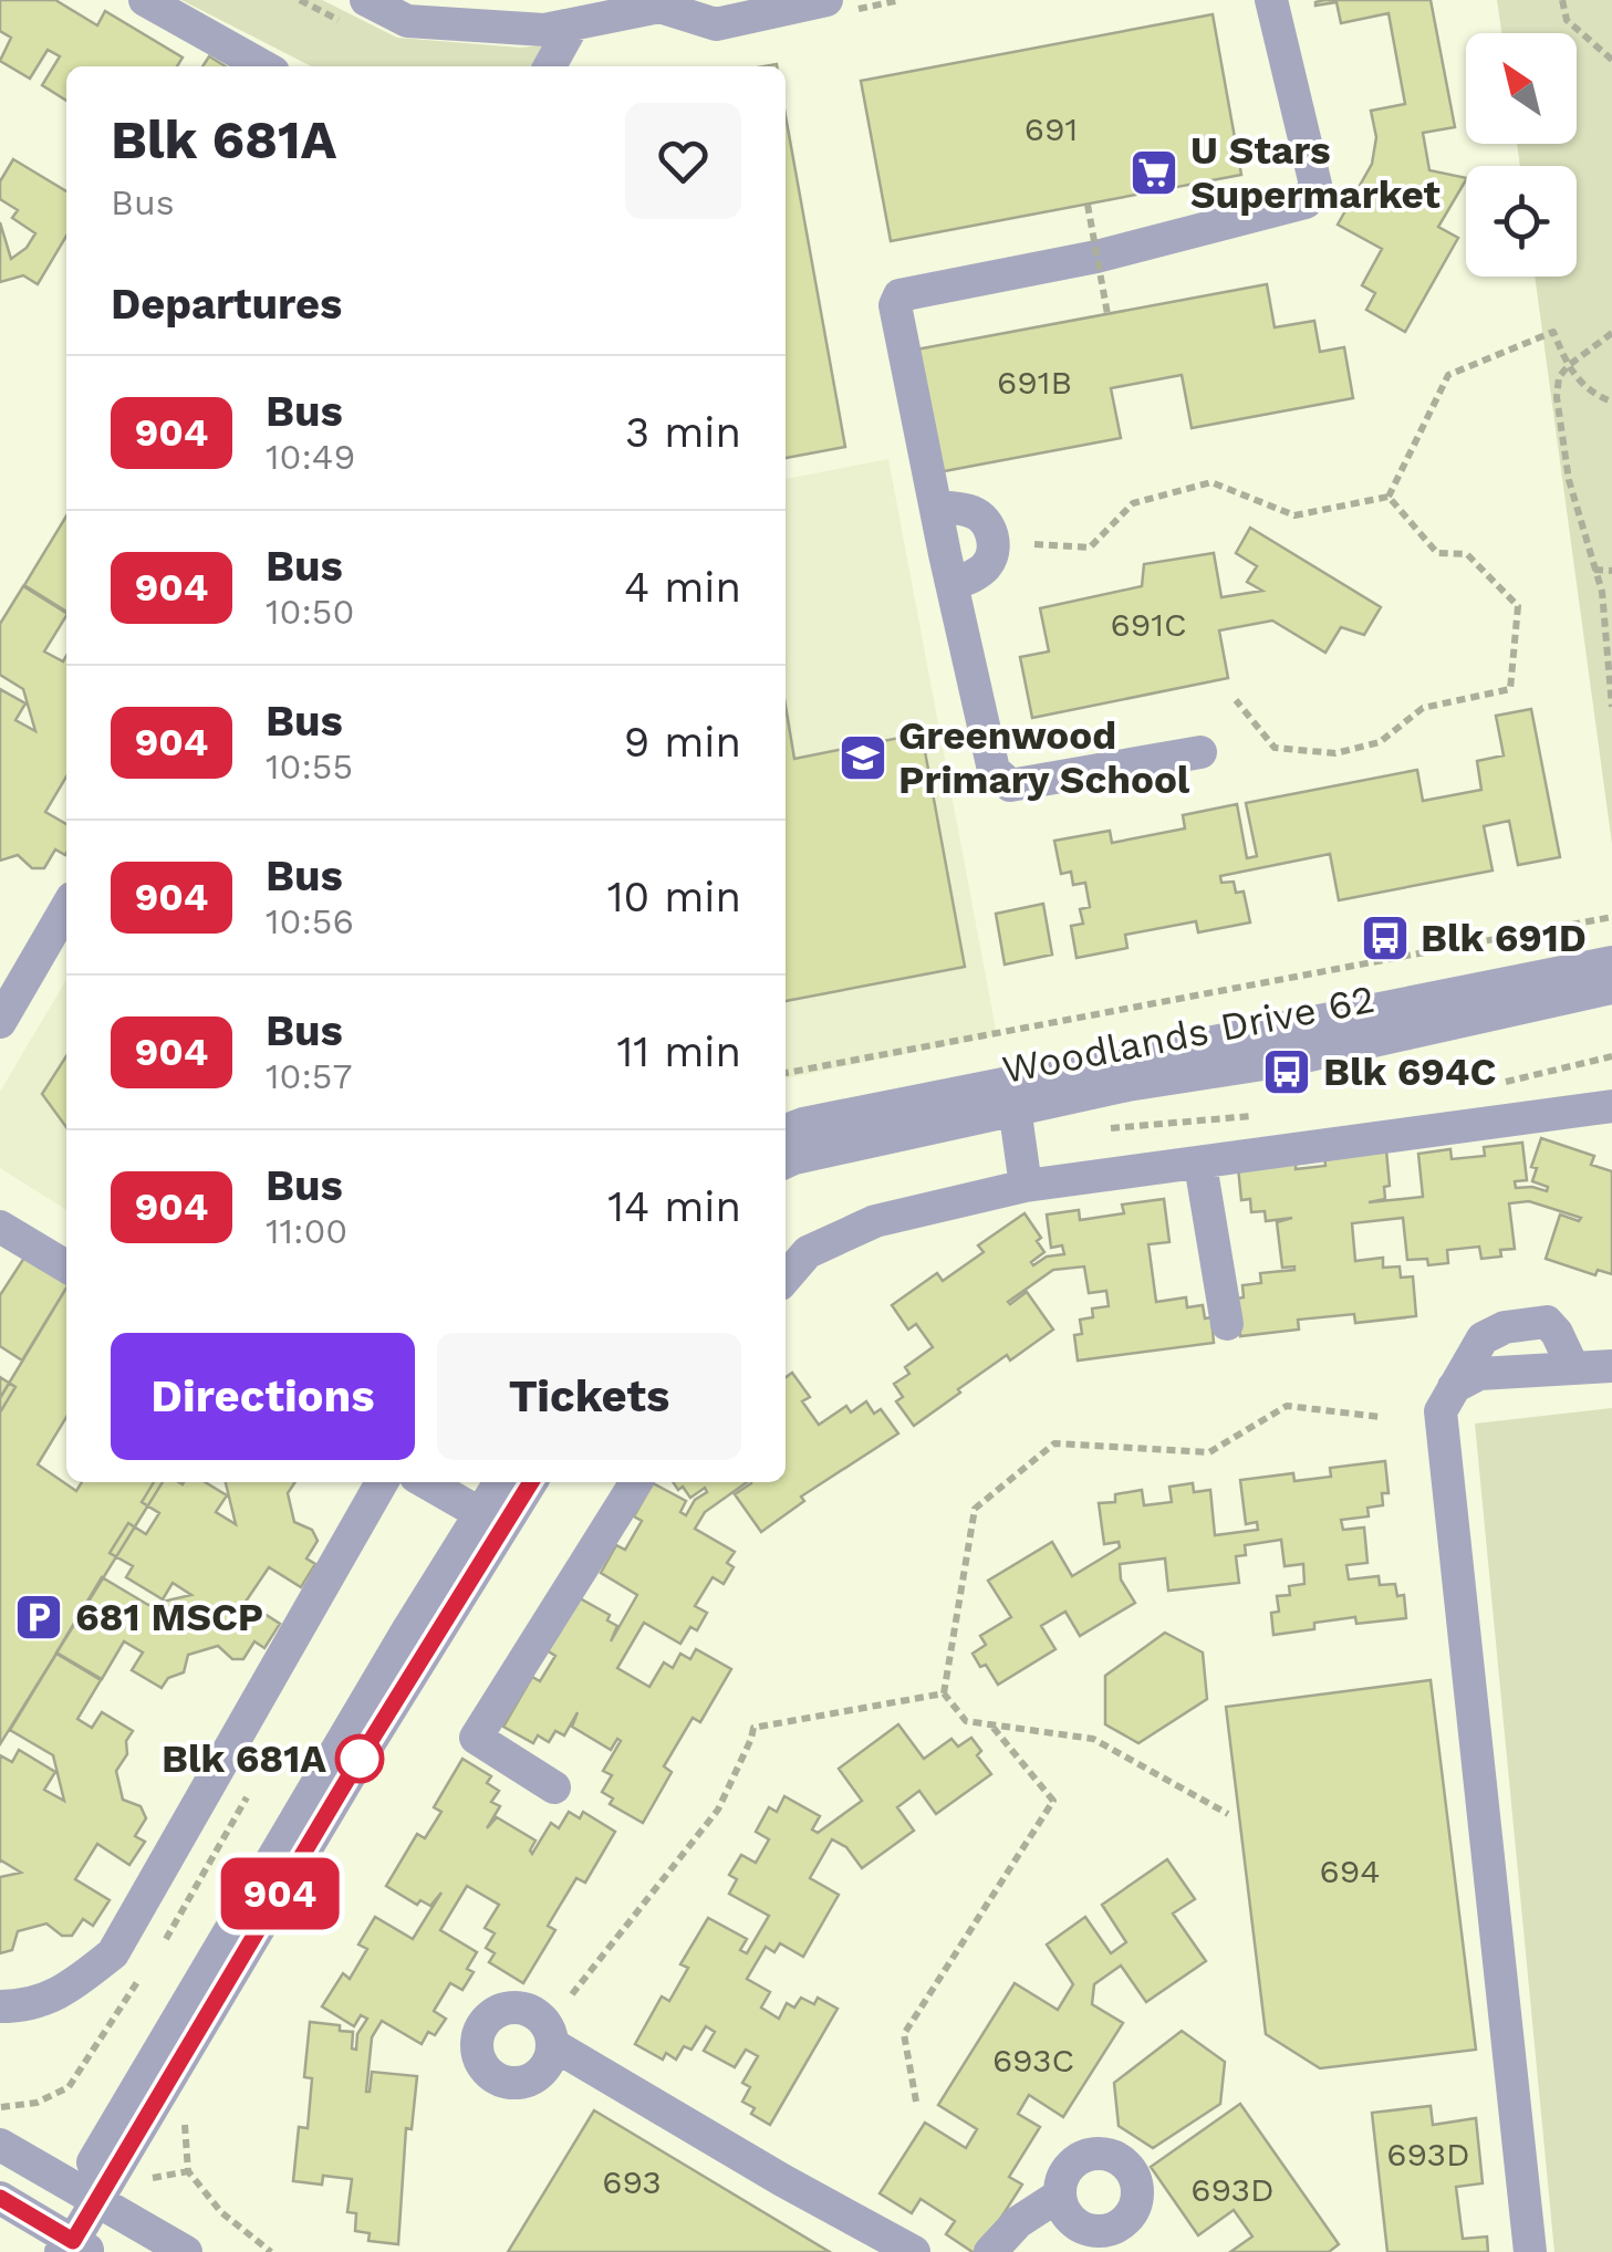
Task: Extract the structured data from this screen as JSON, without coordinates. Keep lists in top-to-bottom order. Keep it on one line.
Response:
{"streets":{"street":["Woodlands Drive 62"]},"places":{"supermarket":["U Stars Supermarket"],"school or university":["Greenwood Primary School"],"bus stop":["Blk 691D","Blk 694C"],"parking":["681 MSCP"],"other":["Blk 681A"]},"lines":["bus line 904"],"house_numbers":["691","691B","691C","694","693C","693D","693","693D"],"north":"top left","page":{"on_map":"904","heading":[["Blk 681A","Bus"],"Departures"],"list":[{"mark":"904","name":"Bus","note":"10:49","value":"3 min"},{"mark":"904","name":"Bus","note":"10:50","value":"4 min"},{"mark":"904","name":"Bus","note":"10:55","value":"9 min"},{"mark":"904","name":"Bus","note":"10:56","value":"10 min"},{"mark":"904","name":"Bus","note":"10:57","value":"11 min"},{"mark":"904","name":"Bus","note":"11:00","value":"14 min"}],"buttons":["Directions","Tickets"]}}
